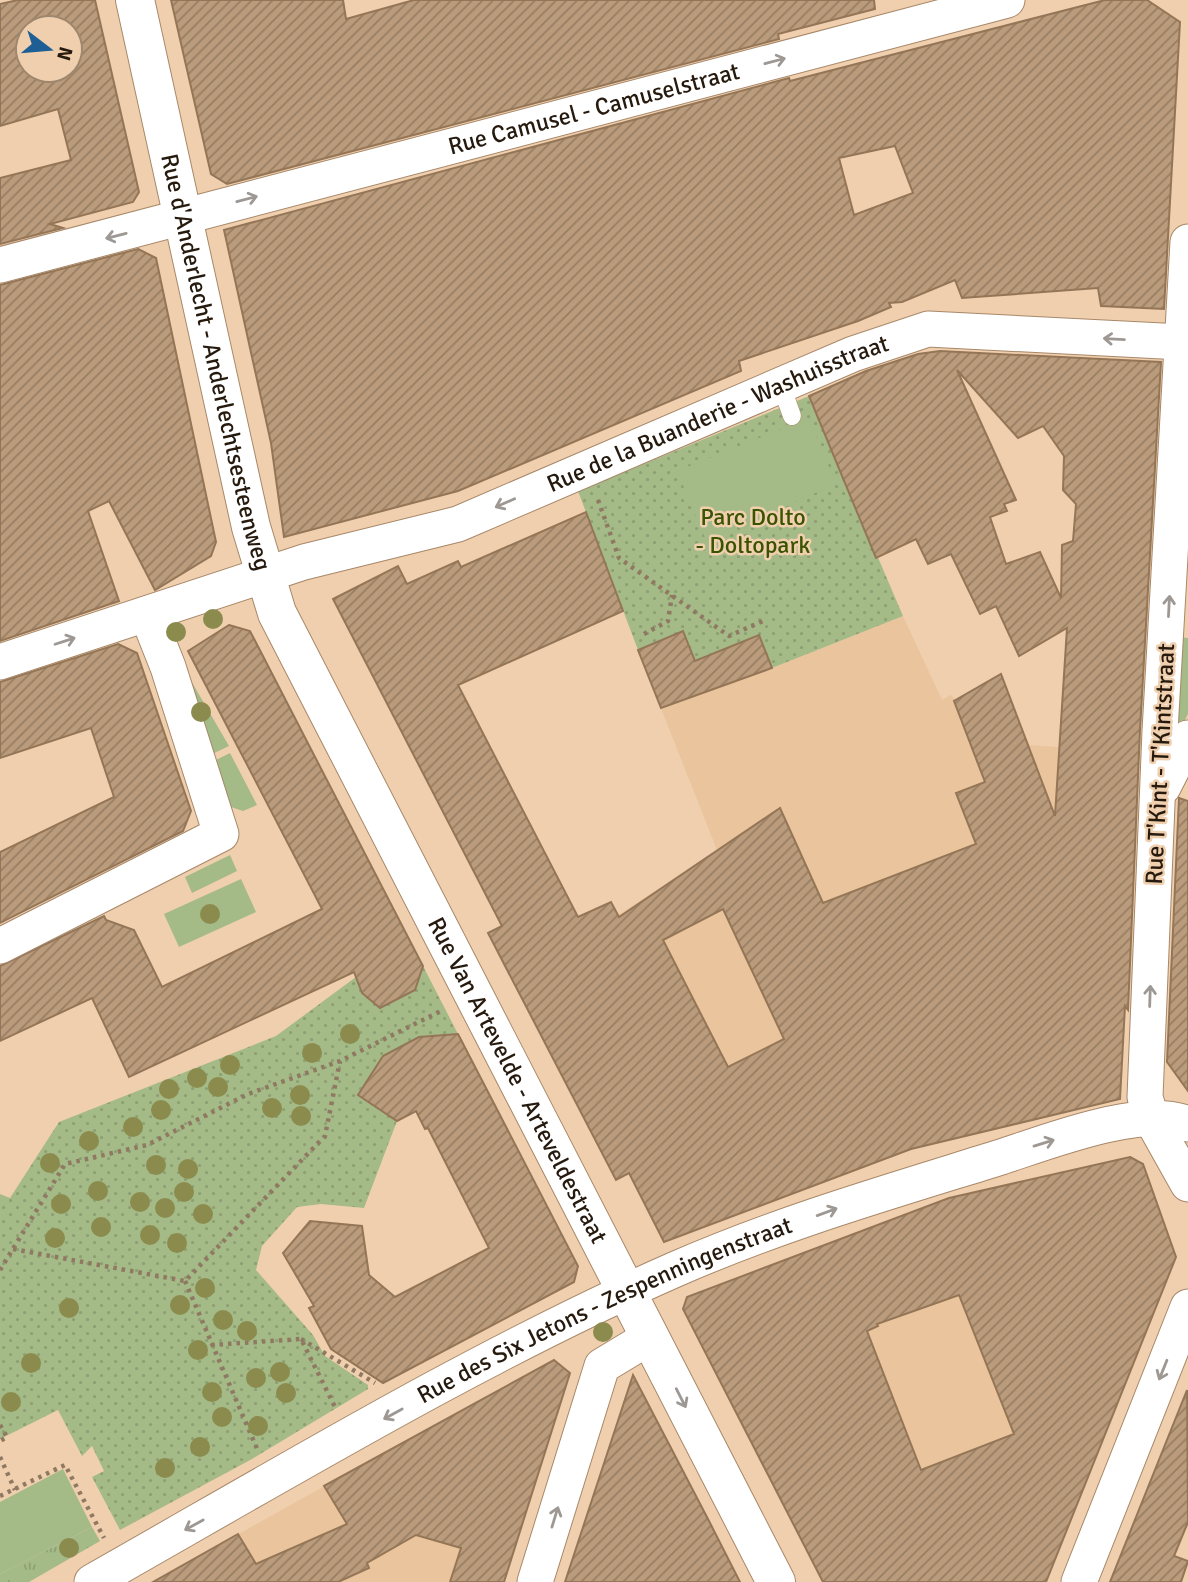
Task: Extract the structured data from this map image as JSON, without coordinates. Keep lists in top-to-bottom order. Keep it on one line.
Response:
{"streets":{"street":["Rue Camusel - Camuselstraat","Rue d'Anderlecht - Anderlechtsesteenweg","Rue de la Buanderie - Washuisstraat","Rue T'Kint - T'Kintstraat","Rue Van Artevelde - Arteveldestraat","Rue des Six Jetons - Zespenningenstraat"]},"crossings":[["Rue Camusel - Camuselstraat","Rue d'Anderlecht - Anderlechtsesteenweg"],["Rue d'Anderlecht - Anderlechtsesteenweg","Rue de la Buanderie - Washuisstraat"],["Rue d'Anderlecht - Anderlechtsesteenweg","Rue Van Artevelde - Arteveldestraat"],["Rue de la Buanderie - Washuisstraat","Rue T'Kint - T'Kintstraat"],["Rue de la Buanderie - Washuisstraat","Rue Van Artevelde - Arteveldestraat"],["Rue T'Kint - T'Kintstraat","Rue des Six Jetons - Zespenningenstraat"],["Rue Van Artevelde - Arteveldestraat","Rue des Six Jetons - Zespenningenstraat"]],"one_way":["Rue de la Buanderie - Washuisstraat","Rue T'Kint - T'Kintstraat"],"parks":["Parc Dolto - Doltopark"],"north":"right"}
